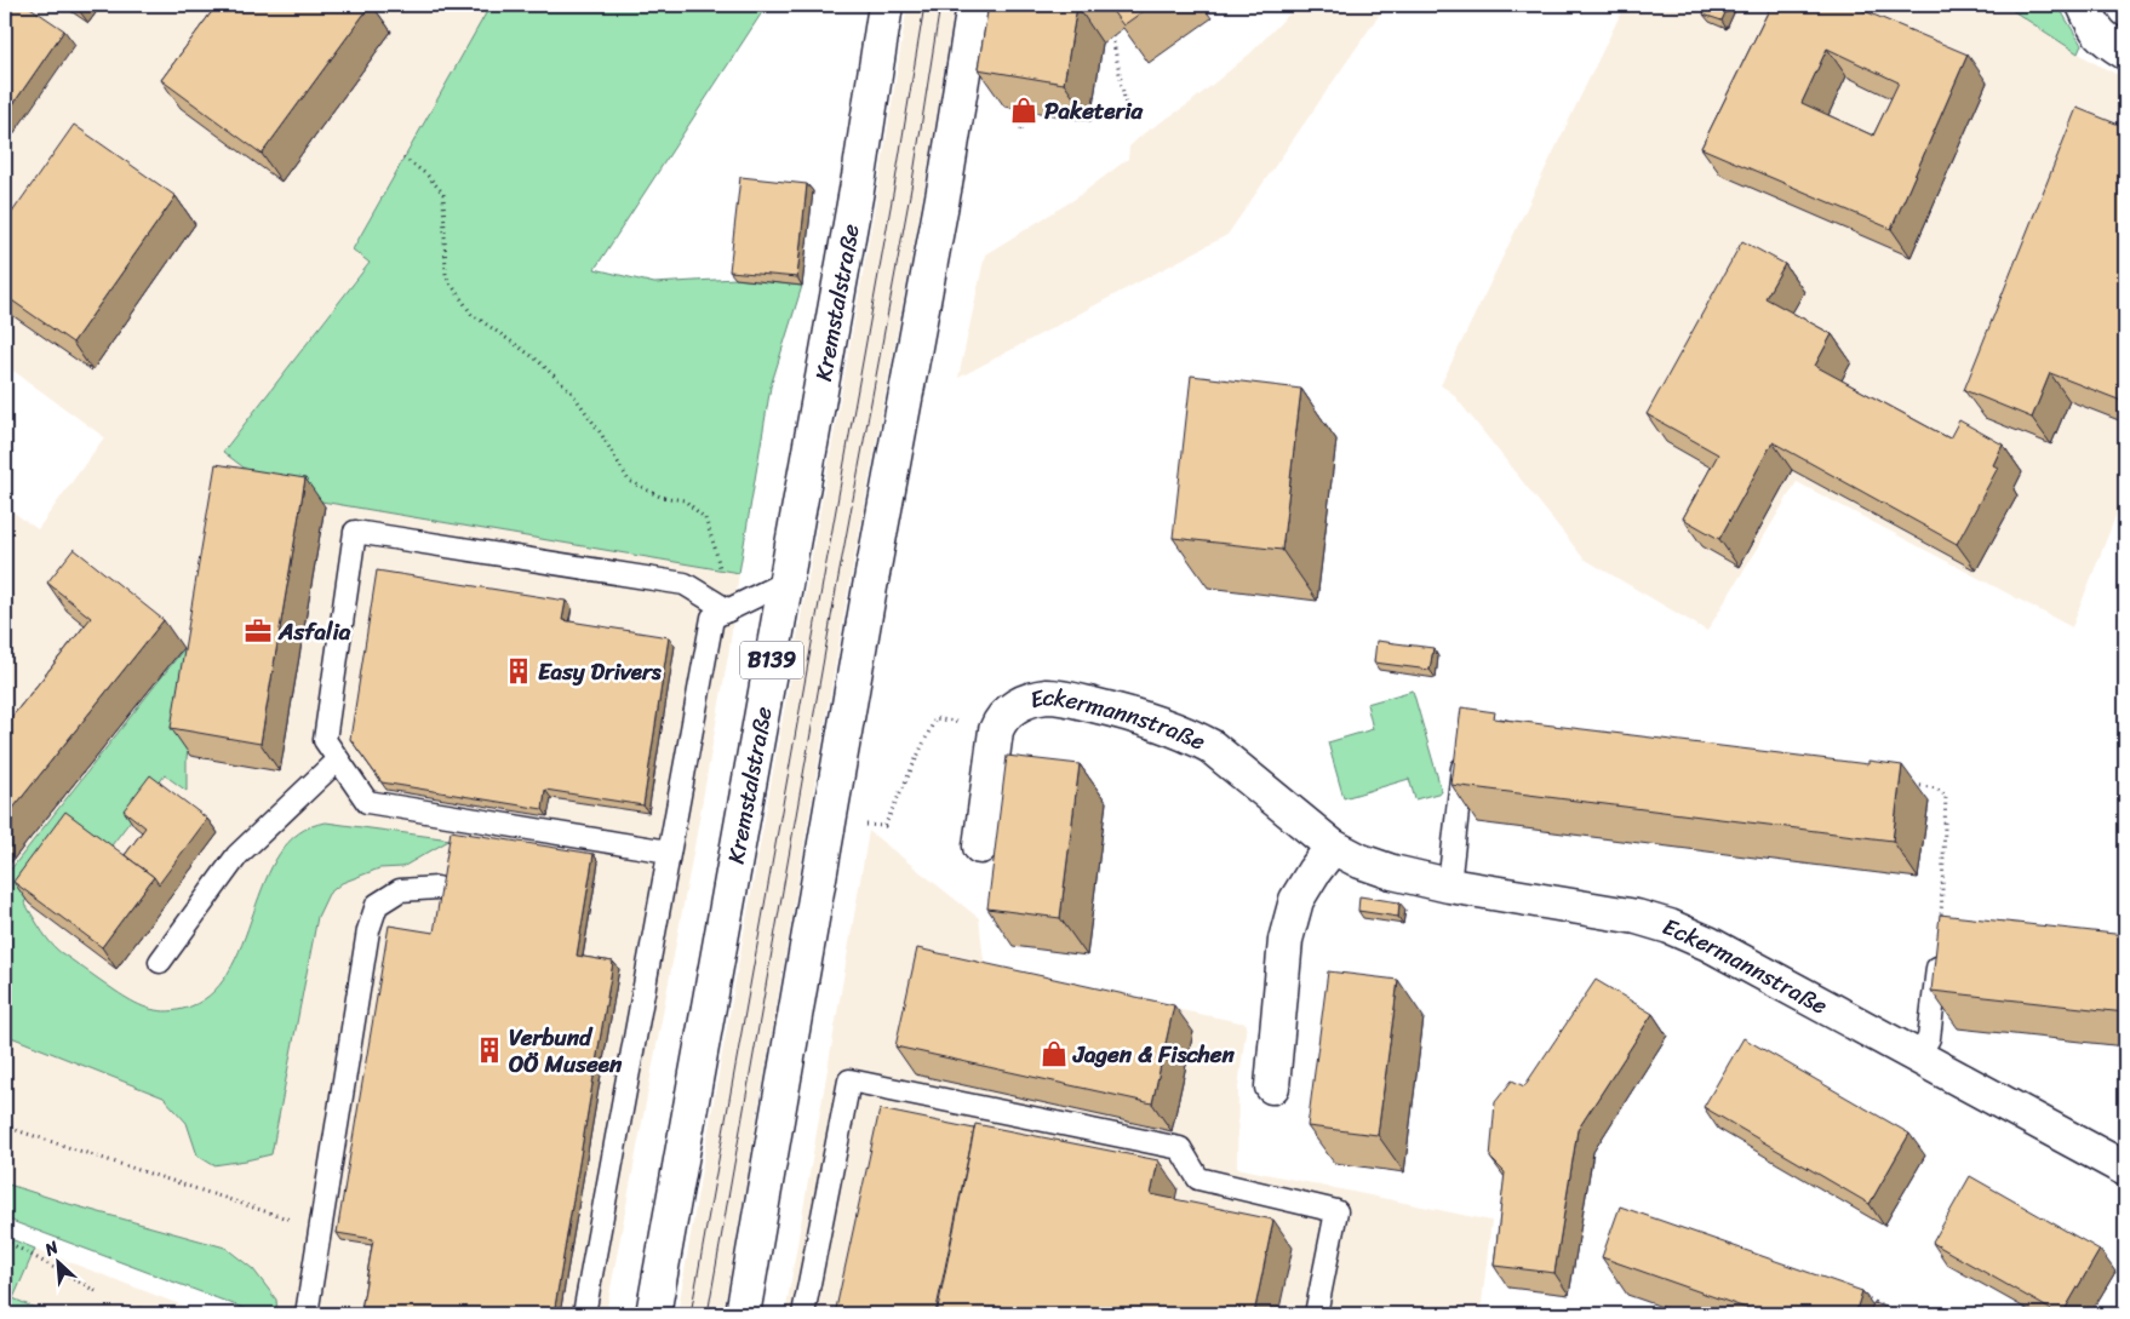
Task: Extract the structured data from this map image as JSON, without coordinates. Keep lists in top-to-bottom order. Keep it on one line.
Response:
{"streets":{"main road":["Kremstalstraße","B139","Eckermannstraße"]},"places":{"shop":["Paketeria","Jagen & Fischen"],"office":["Asfalia"],"building":["Easy Drivers","Verbund OÖ Museen"]},"north":"top left"}
